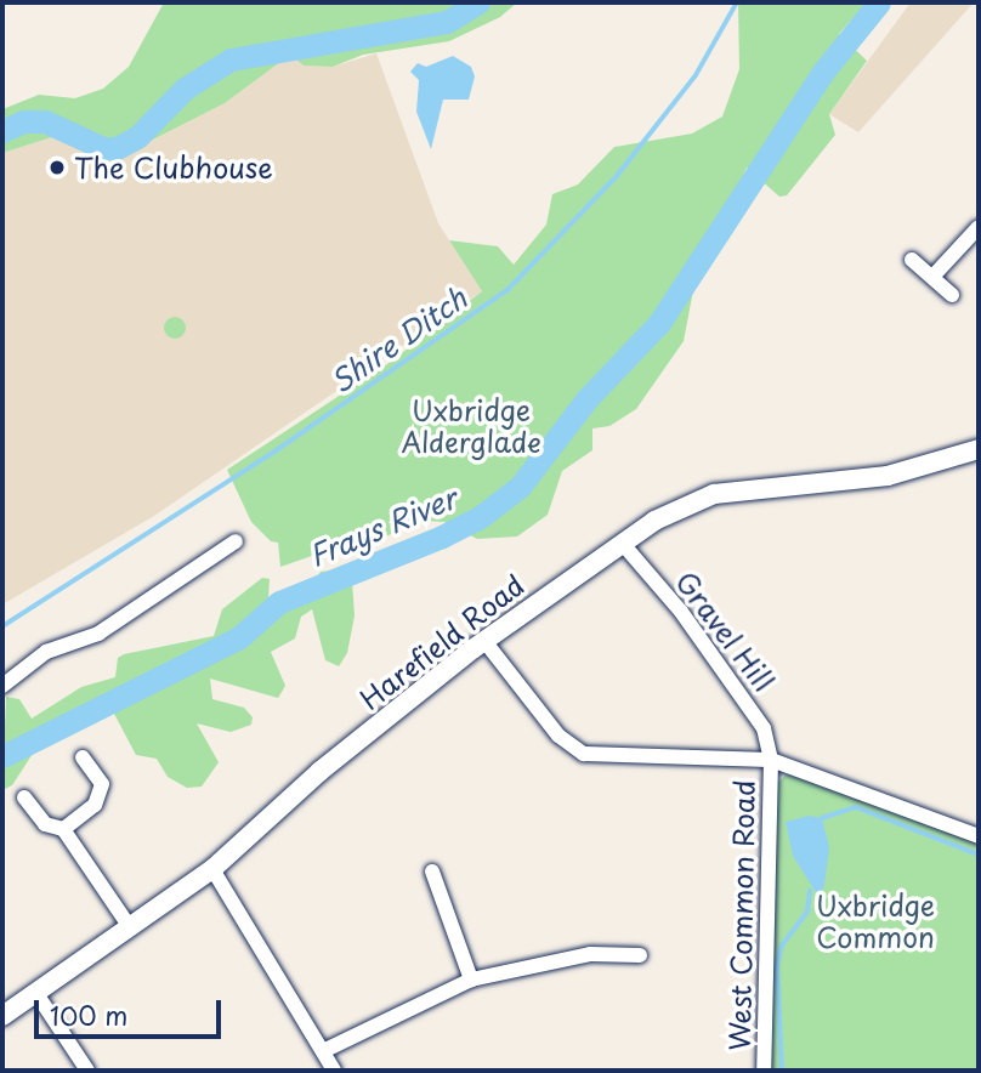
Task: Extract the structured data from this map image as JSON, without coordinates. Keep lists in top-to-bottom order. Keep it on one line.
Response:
{"streets":{"main road":["Harefield Road"],"street":["Gravel Hill","West Common Road"]},"crossings":[["Gravel Hill","Harefield Road"],["Gravel Hill","West Common Road"]],"water":["Shire Ditch","Frays River"],"parks":["Uxbridge Alderglade","Uxbridge Common"],"places":["The Clubhouse"],"scale_bar":"100 m"}
